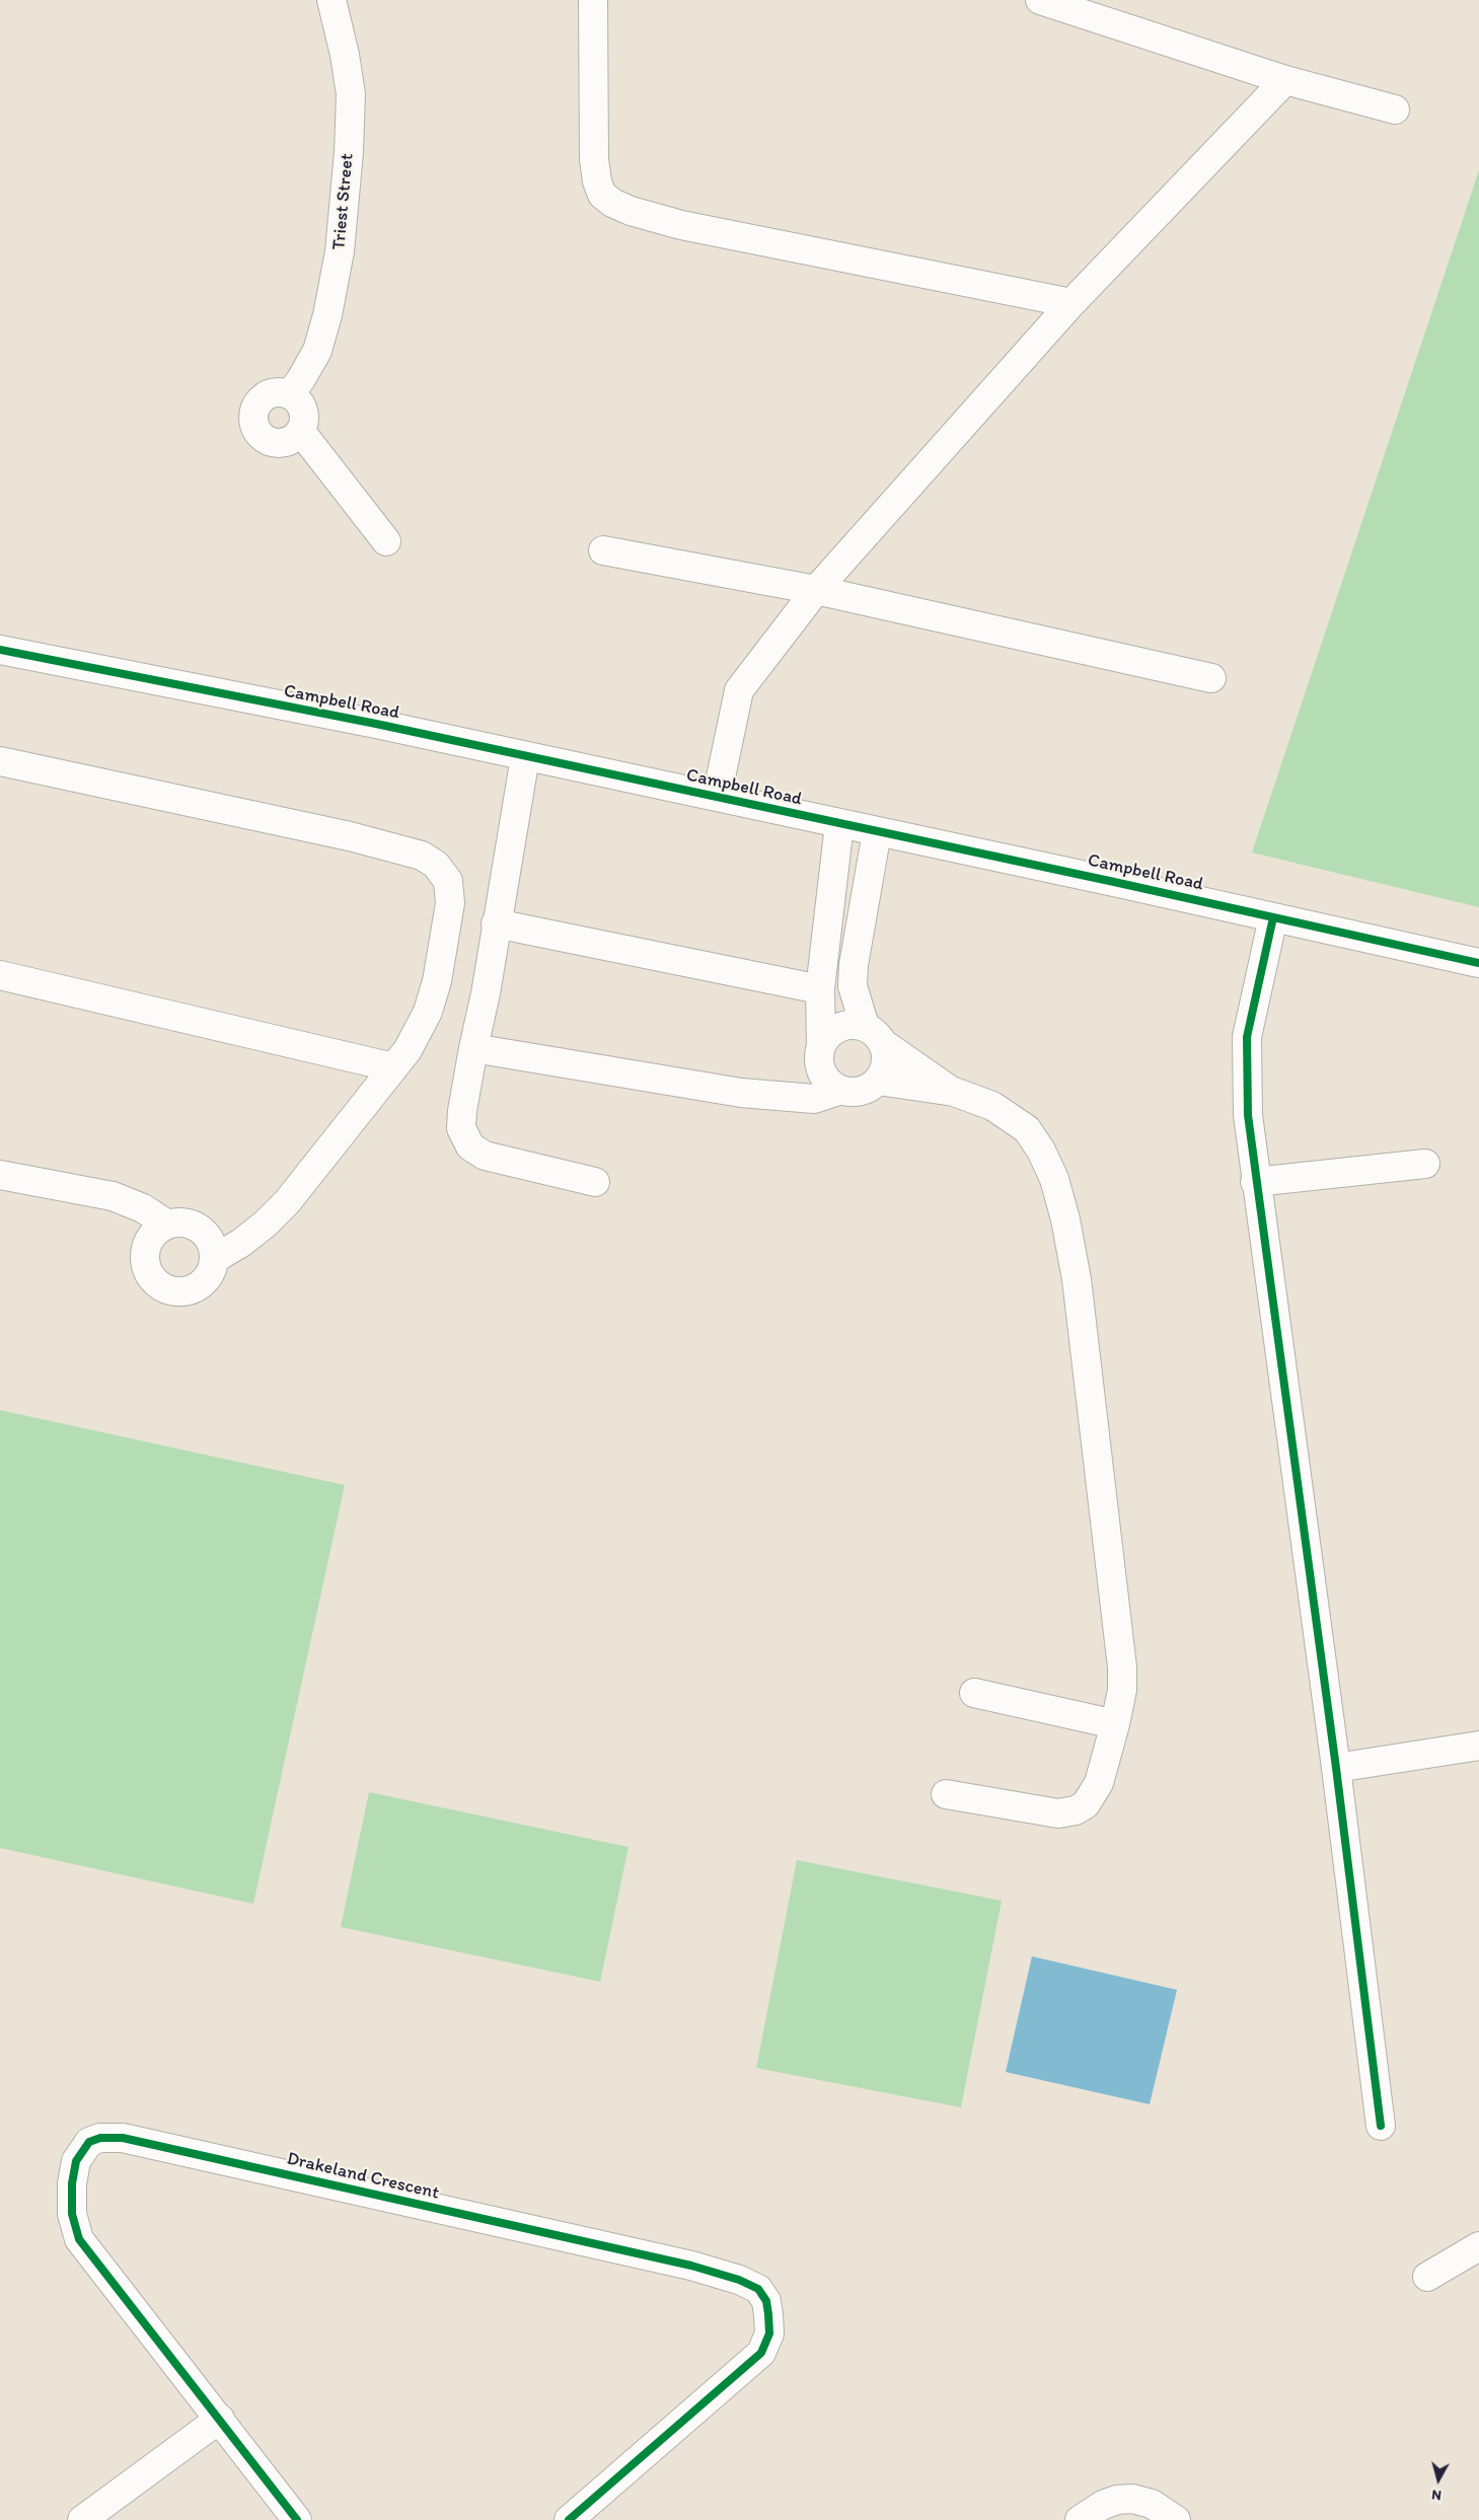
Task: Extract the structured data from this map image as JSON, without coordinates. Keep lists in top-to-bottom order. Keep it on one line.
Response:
{"streets":{"street":["Triest Street","Campbell Road","Drakeland Crescent"]},"north":"bottom"}
